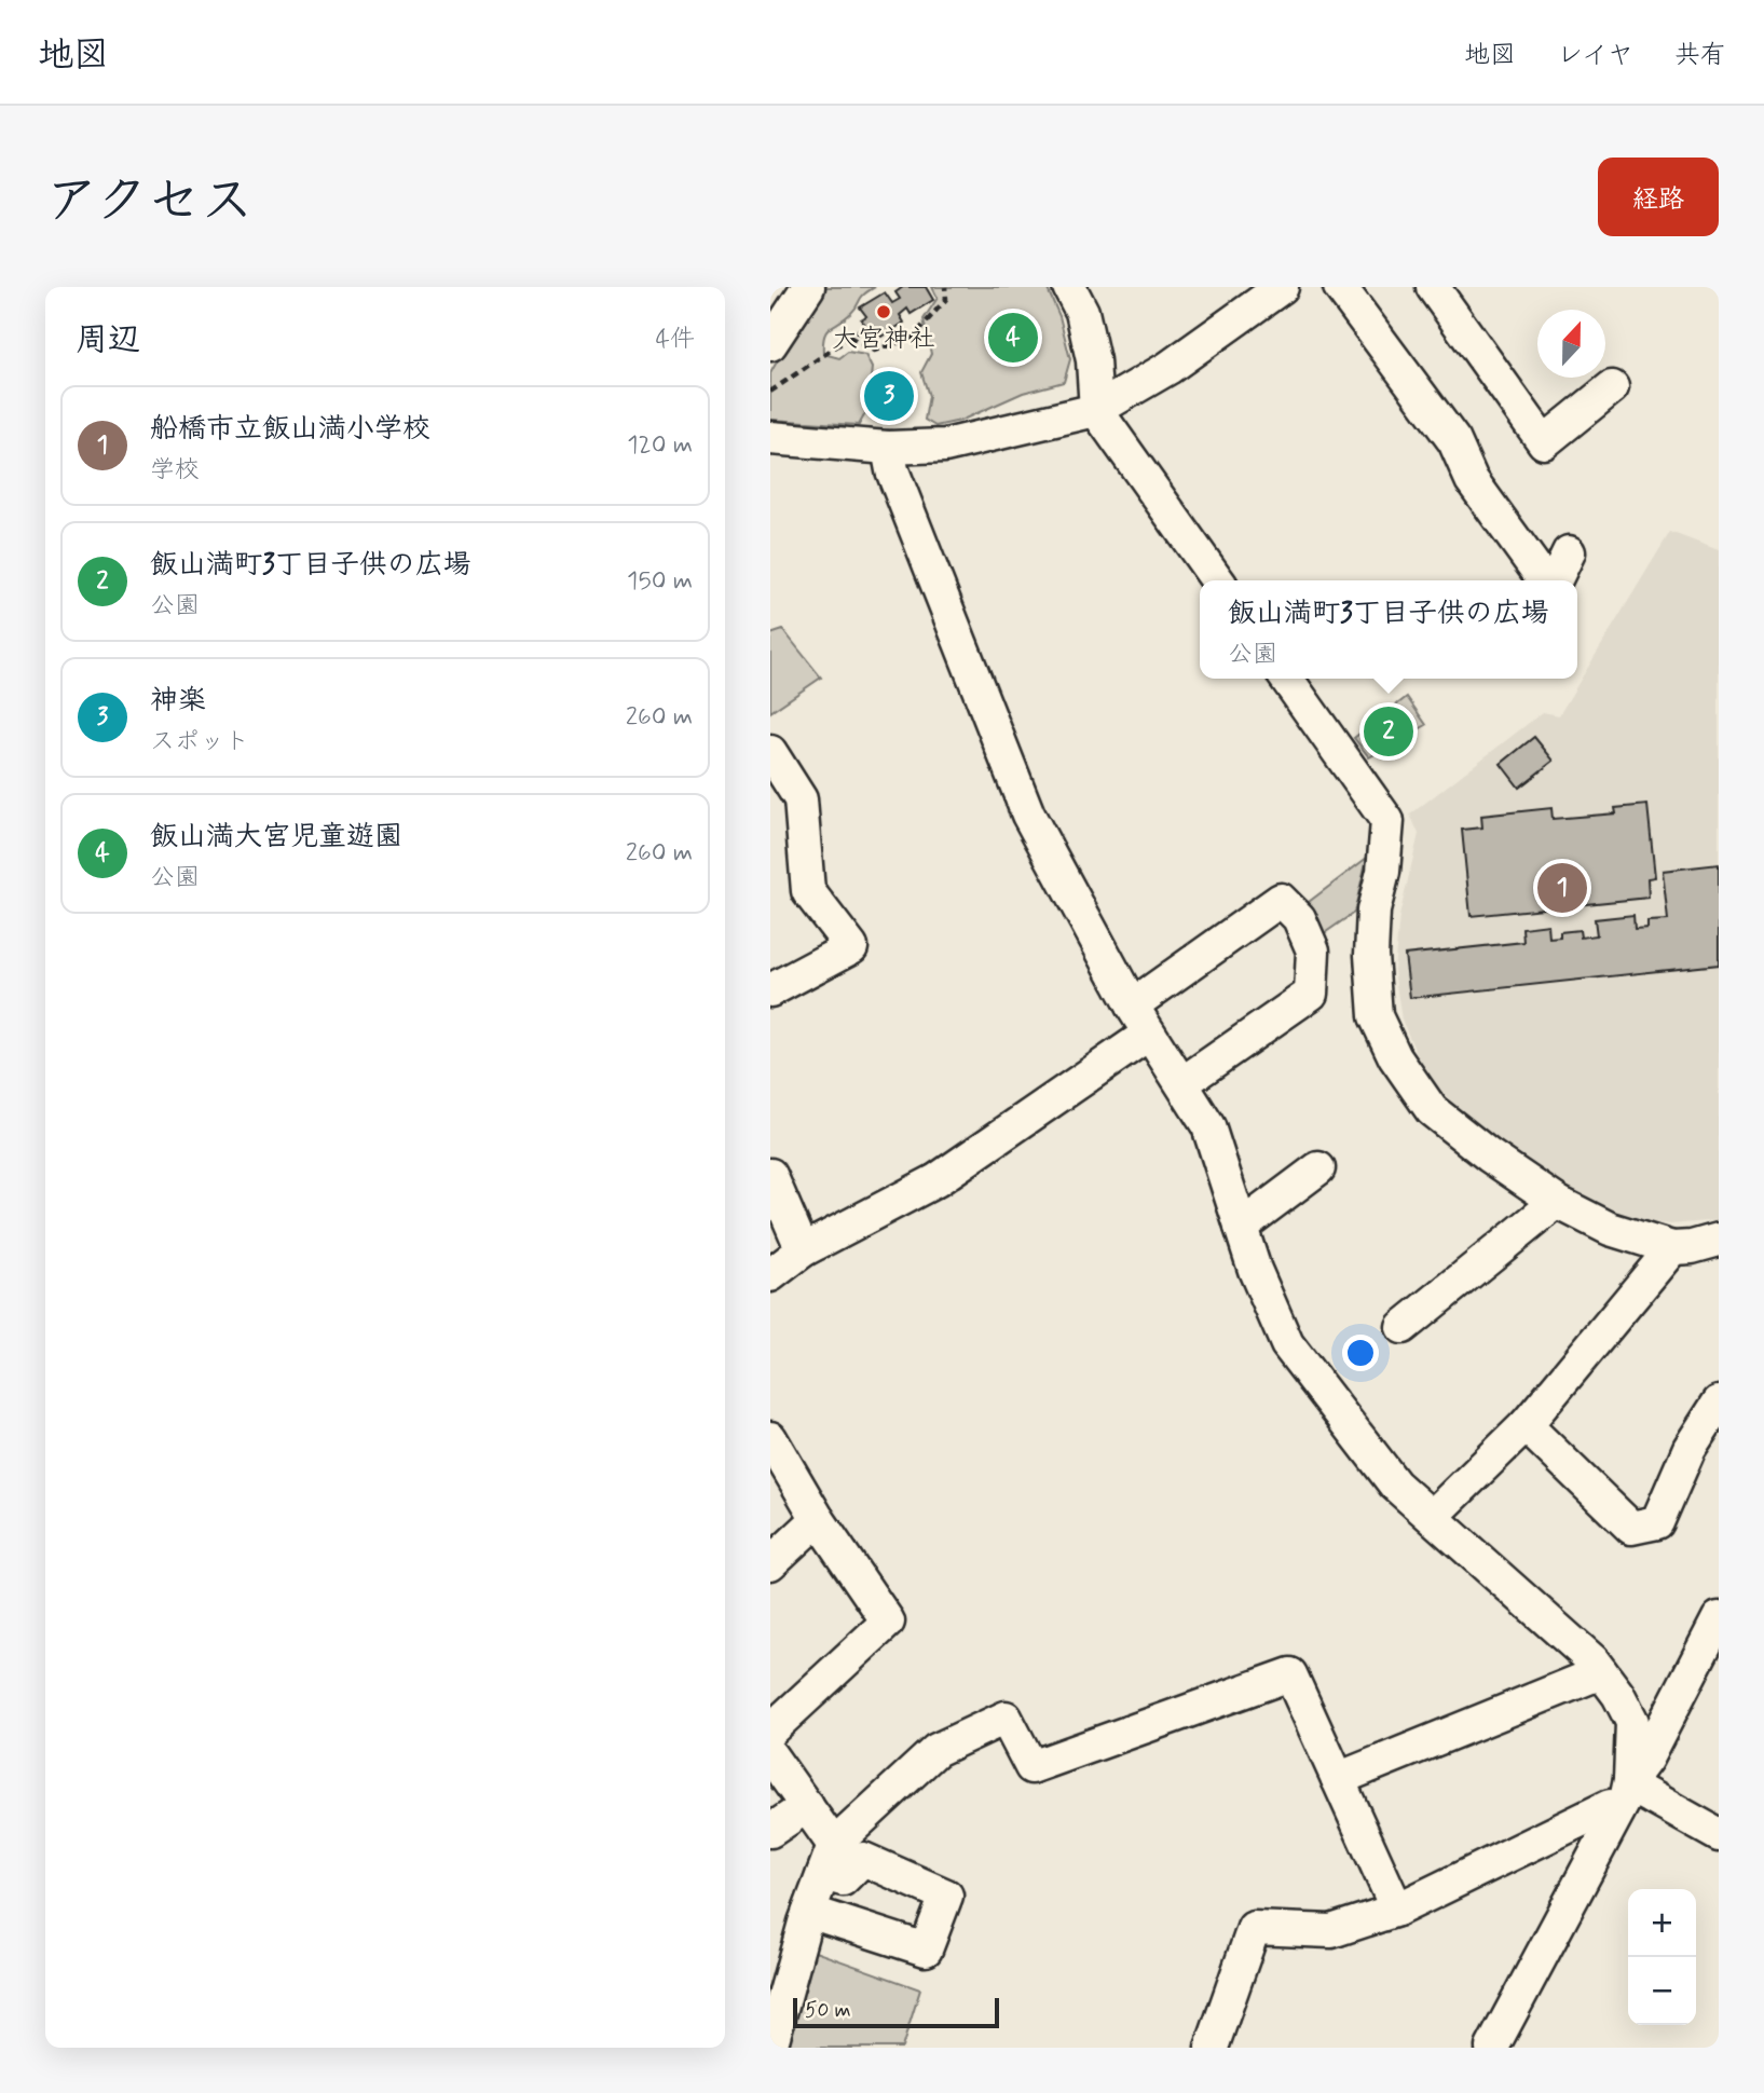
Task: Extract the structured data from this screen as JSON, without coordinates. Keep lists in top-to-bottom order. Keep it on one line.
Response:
{"places":["大宮神社"],"scale_bar":"50 m","north":"top","page":{"header":"地図","nav":["地図","レイヤ","共有"],"title":"アクセス","buttons":"経路","heading":["周辺","4件"],"pins":["4","3","2","1"],"list":[{"mark":"1","name":"船橋市立飯山満小学校","note":"学校","value":"120 m"},{"mark":"2","name":"飯山満町3丁目子供の広場","note":"公園","value":"150 m"},{"mark":"3","name":"神楽","note":"スポット","value":"260 m"},{"mark":"4","name":"飯山満大宮児童遊園","note":"公園","value":"260 m"}],"popup":["飯山満町3丁目子供の広場","公園"],"map_buttons":["+","−"],"scale":"50 m"}}
